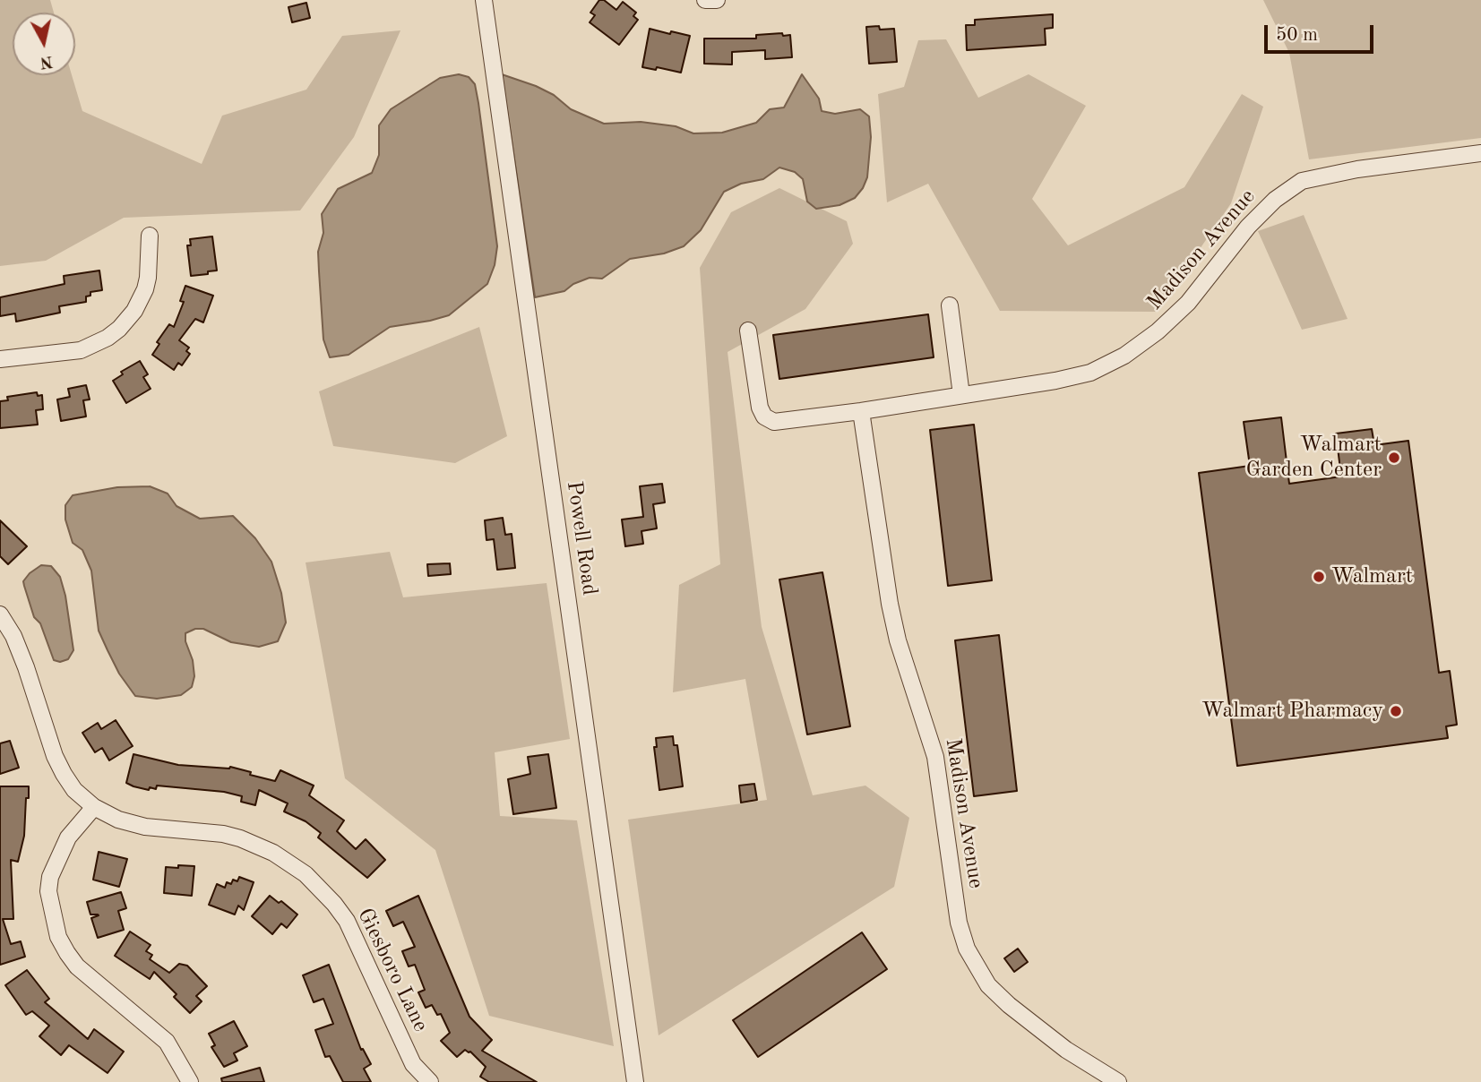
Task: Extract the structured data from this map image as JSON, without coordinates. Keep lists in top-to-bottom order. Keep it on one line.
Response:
{"streets":{"street":["Madison Avenue","Powell Road","Giesboro Lane"]},"places":["Walmart Garden Center","Walmart","Walmart Pharmacy"],"scale_bar":"50 m","north":"bottom"}
